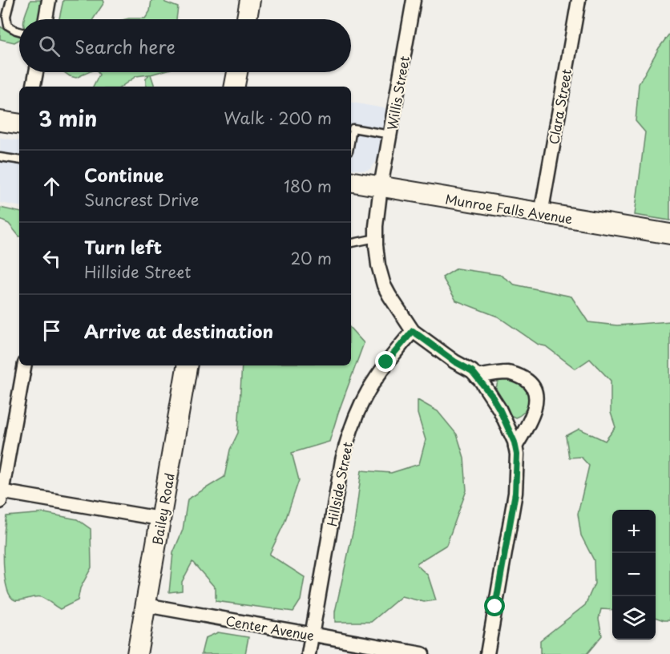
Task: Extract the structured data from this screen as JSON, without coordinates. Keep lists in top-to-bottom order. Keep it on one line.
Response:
{"streets":{"street":["Willis Street","Clara Street","Munroe Falls Avenue","Hillside Street","Bailey Road","Center Avenue"]},"crossings":[["Willis Street","Munroe Falls Avenue"],["Willis Street","Hillside Street"],["Clara Street","Munroe Falls Avenue"],["Hillside Street","Center Avenue"],["Bailey Road","Center Avenue"]],"page":{"search":"Search here","heading":["3 min","Walk · 200 m"],"list":[["Continue","Suncrest Drive","180 m"],["Turn left","Hillside Street","20 m"],"Arrive at destination"],"map_buttons":["+","−"]}}
